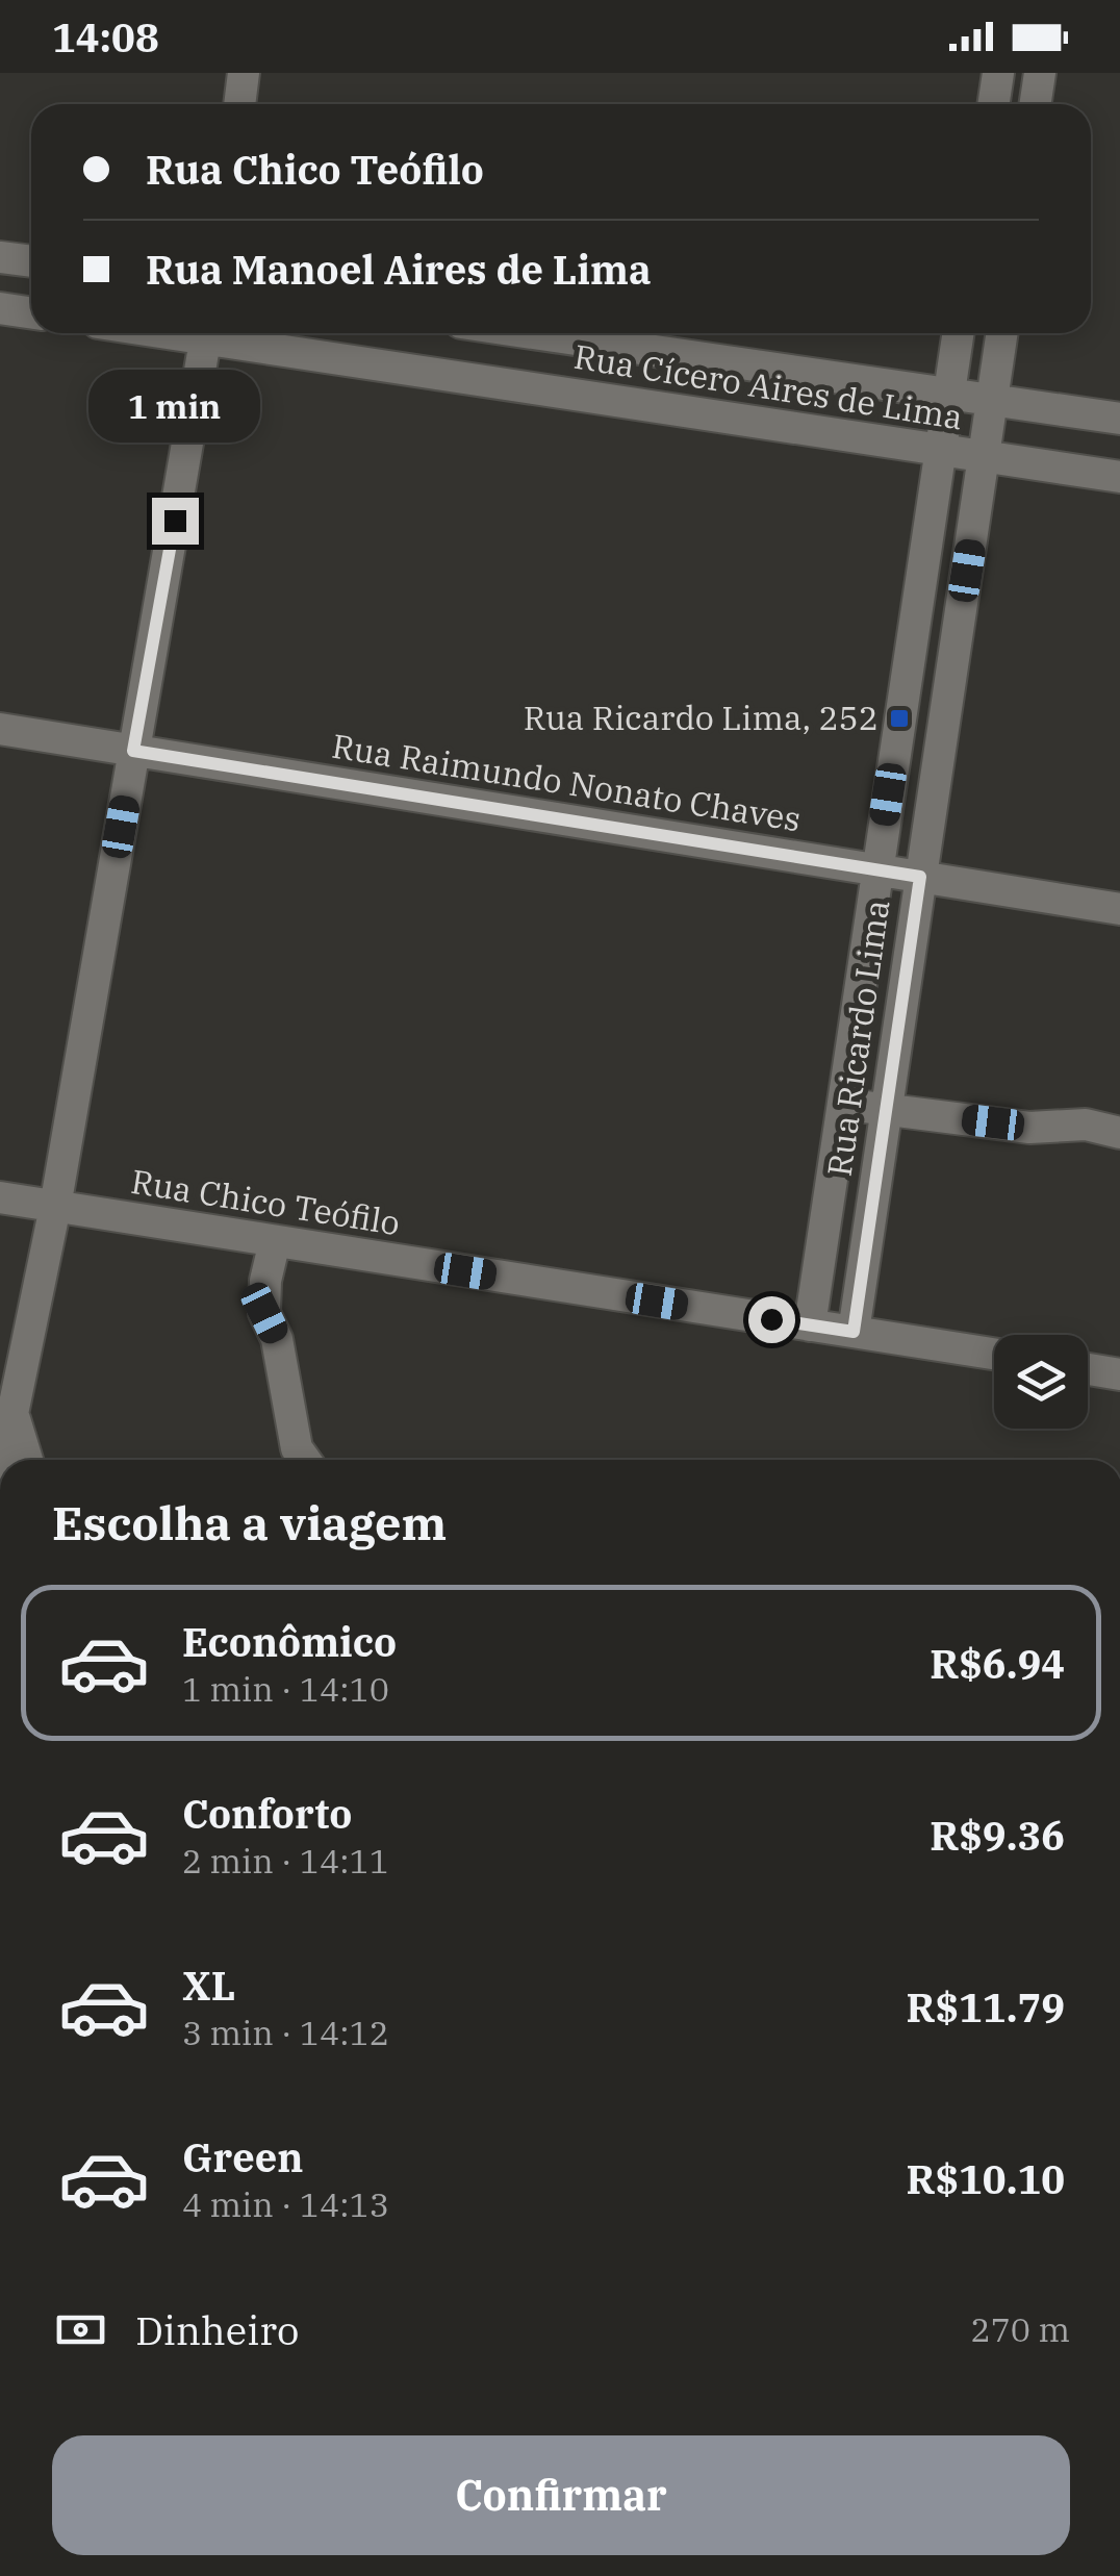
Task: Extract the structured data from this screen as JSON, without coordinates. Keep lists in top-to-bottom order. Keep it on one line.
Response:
{"streets":{"street":["Rua Cícero Aires de Lima","Rua Raimundo Nonato Chaves","Rua Ricardo Lima","Rua Chico Teófilo"]},"crossings":[["Rua Cícero Aires de Lima","Rua Ricardo Lima"],["Rua Raimundo Nonato Chaves","Rua Ricardo Lima"],["Rua Ricardo Lima","Rua Chico Teófilo"]],"places":{"transit":["Rua Ricardo Lima, 252"]},"page":{"status":"14:08","banner":["Rua Chico Teófilo","Rua Manoel Aires de Lima"],"bubble":"1 min","heading":"Escolha a viagem","list":[{"name":"Econômico","note":"1 min · 14:10","value":"R$6.94"},{"name":"Conforto","note":"2 min · 14:11","value":"R$9.36"},{"name":"XL","note":"3 min · 14:12","value":"R$11.79"},{"name":"Green","note":"4 min · 14:13","value":"R$10.10"}],"pay":["Dinheiro","270 m"],"buttons":"Confirmar"}}
